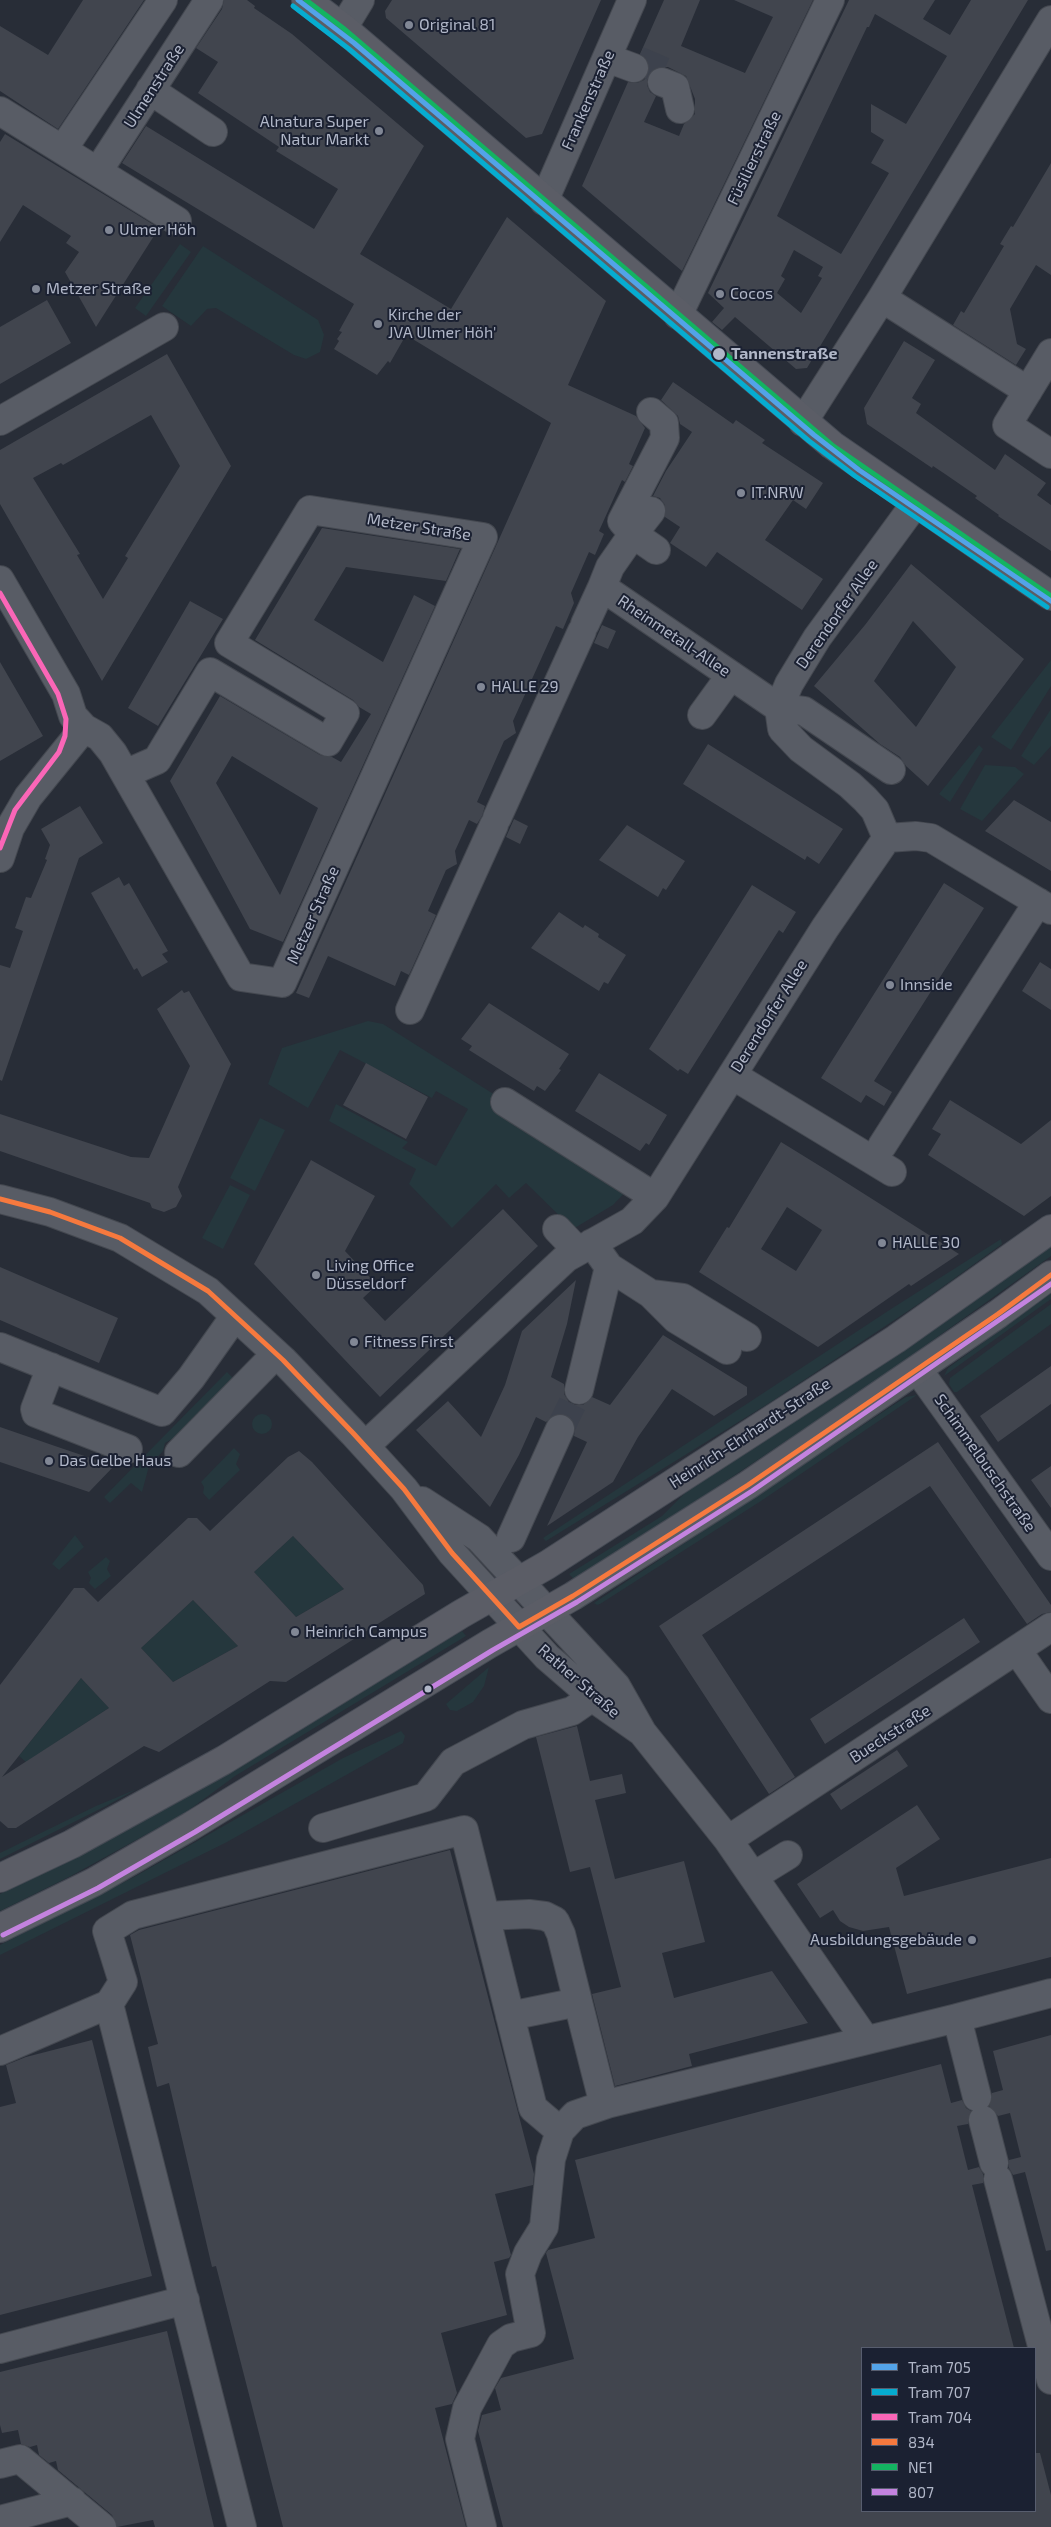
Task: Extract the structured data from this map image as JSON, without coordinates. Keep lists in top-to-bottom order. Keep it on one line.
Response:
{"streets":{"main road":["Heinrich-Ehrhardt-Straße"],"street":["Ulmenstraße","Frankenstraße","Füsilierstraße","Metzer Straße","Derendorfer Allee","Rheinmetall-Allee","Schimmelbuschstraße","Rather Straße","Bueckstraße"]},"crossings":[["Derendorfer Allee","Rheinmetall-Allee"],["Derendorfer Allee","Rather Straße"],["Heinrich-Ehrhardt-Straße","Rather Straße"],["Rather Straße","Bueckstraße"]],"places":["Original 81","Alnatura Super Natur Markt","Ulmer Höh","Metzer Straße","Cocos","Kirche der JVA Ulmer Höh'","Tannenstraße","IT.NRW","HALLE 29","Innside","HALLE 30","Living Office Düsseldorf","Fitness First","Das Gelbe Haus","Heinrich Campus","Ausbildungsgebäude"],"lines":["tram line 705","transit line NE1","tram line 707","tram line 704","transit line 834","transit line 807"],"legend":["Tram 705","Tram 707","Tram 704","834","NE1","807"]}
